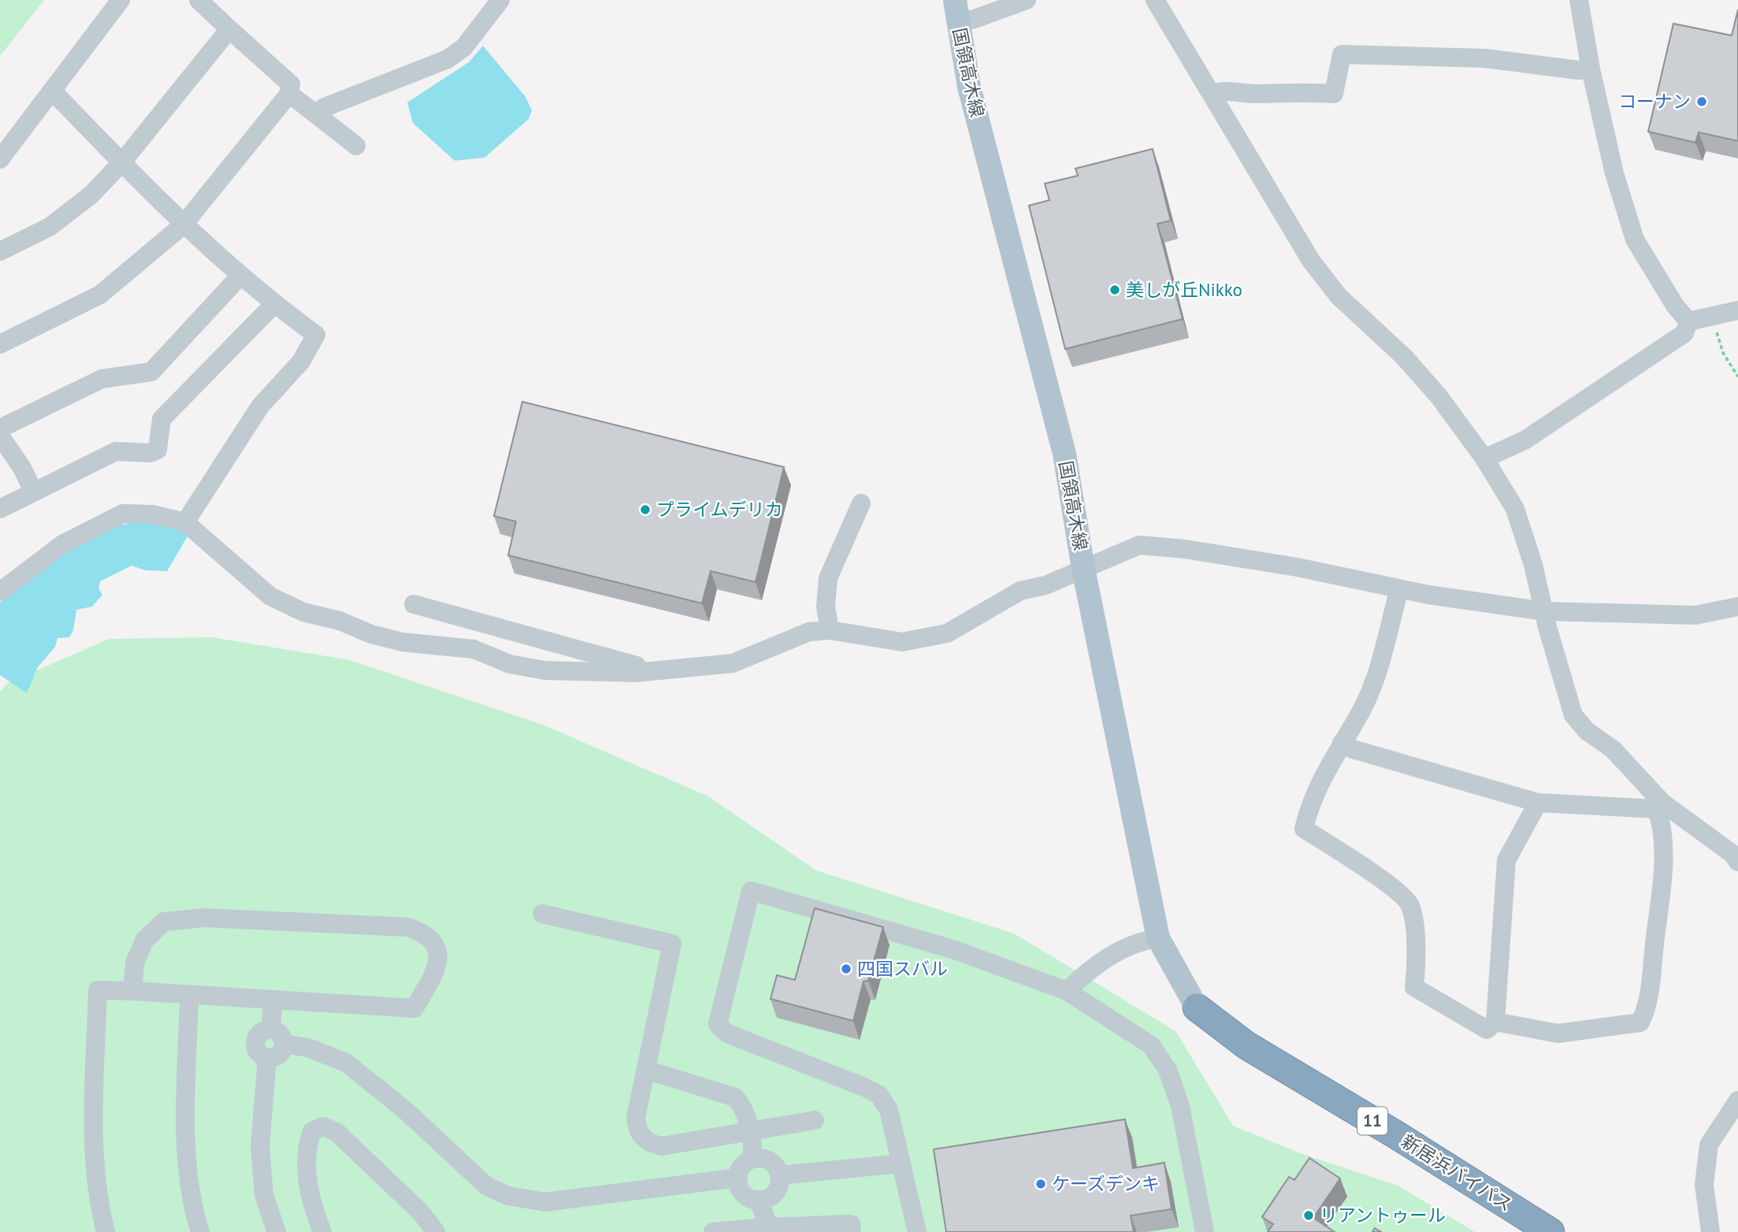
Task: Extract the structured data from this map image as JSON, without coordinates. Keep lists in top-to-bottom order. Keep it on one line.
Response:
{"streets":{"highway":["11","新居浜バイパス"],"main road":["国領高木線"]},"crossings":[["国領高木線","新居浜バイパス"]],"places":["コーナン","美しが丘Nikko","プライムデリカ","四国スバル","ケーズデンキ","リアントゥール"]}
